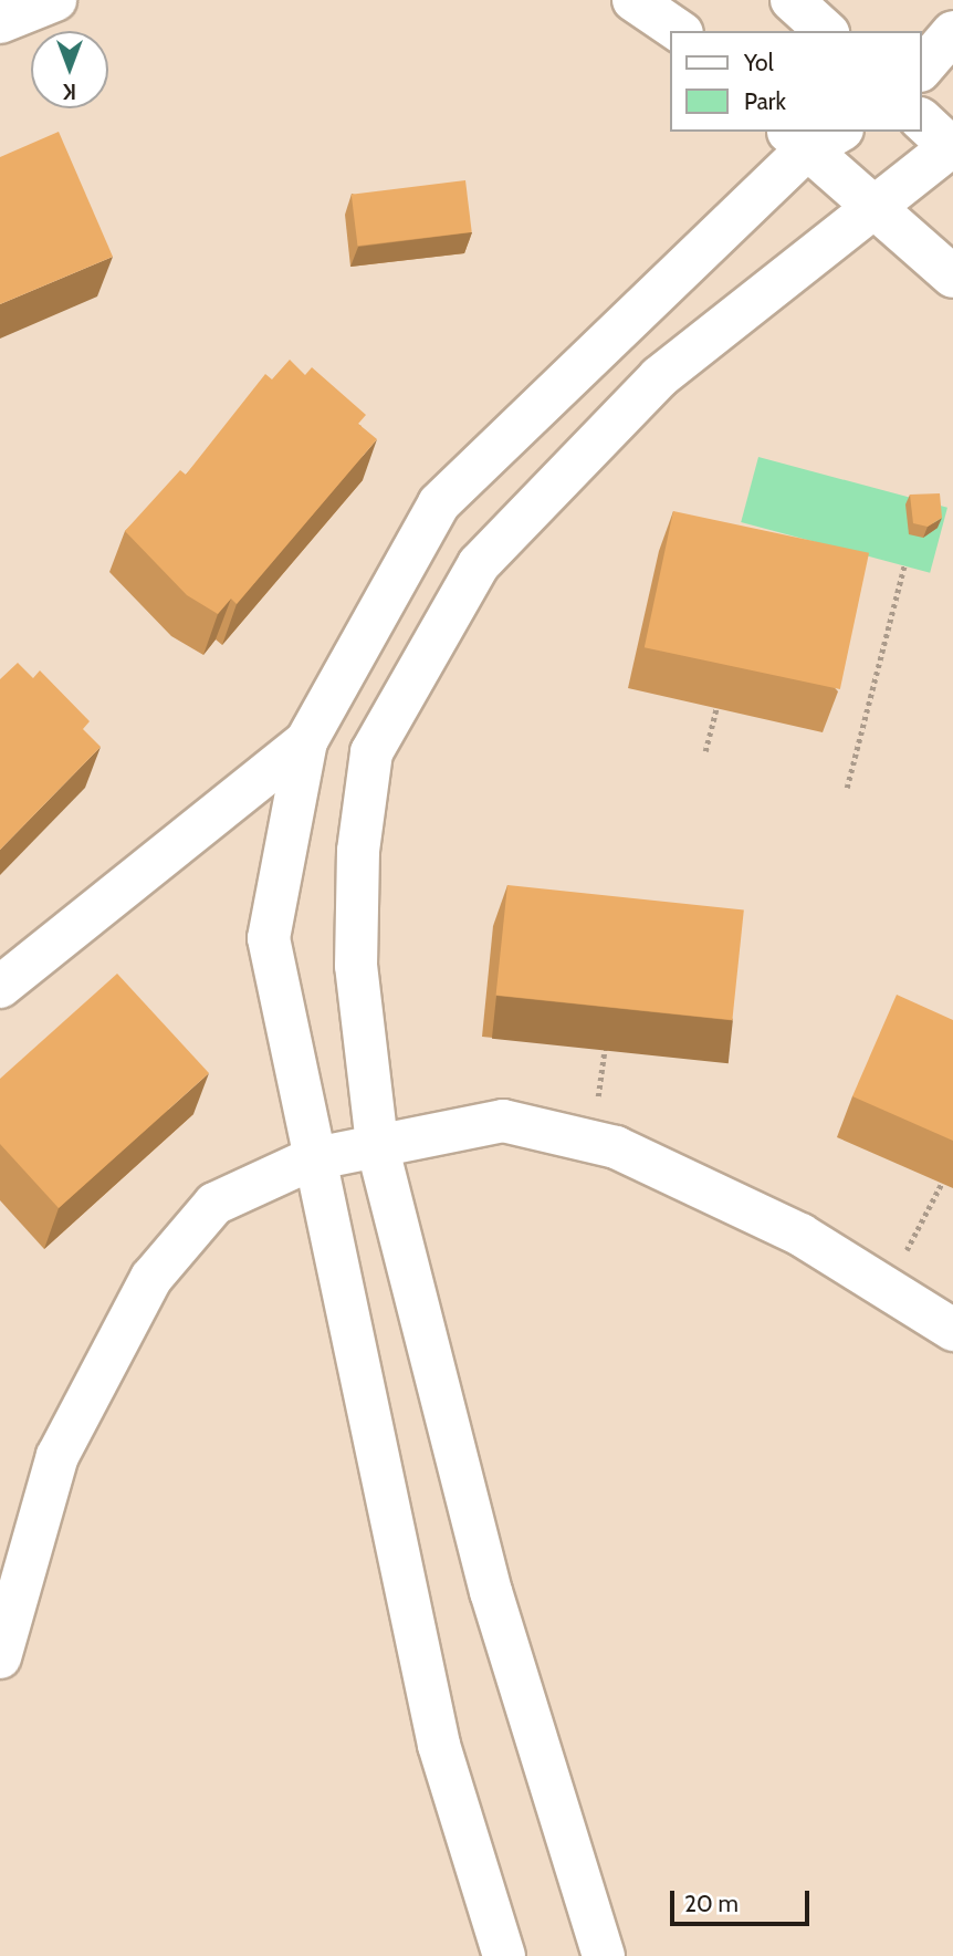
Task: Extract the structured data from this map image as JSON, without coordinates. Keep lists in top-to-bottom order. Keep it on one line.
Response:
{"legend":["Yol","Park"],"scale_bar":"20 m","north":"bottom"}
